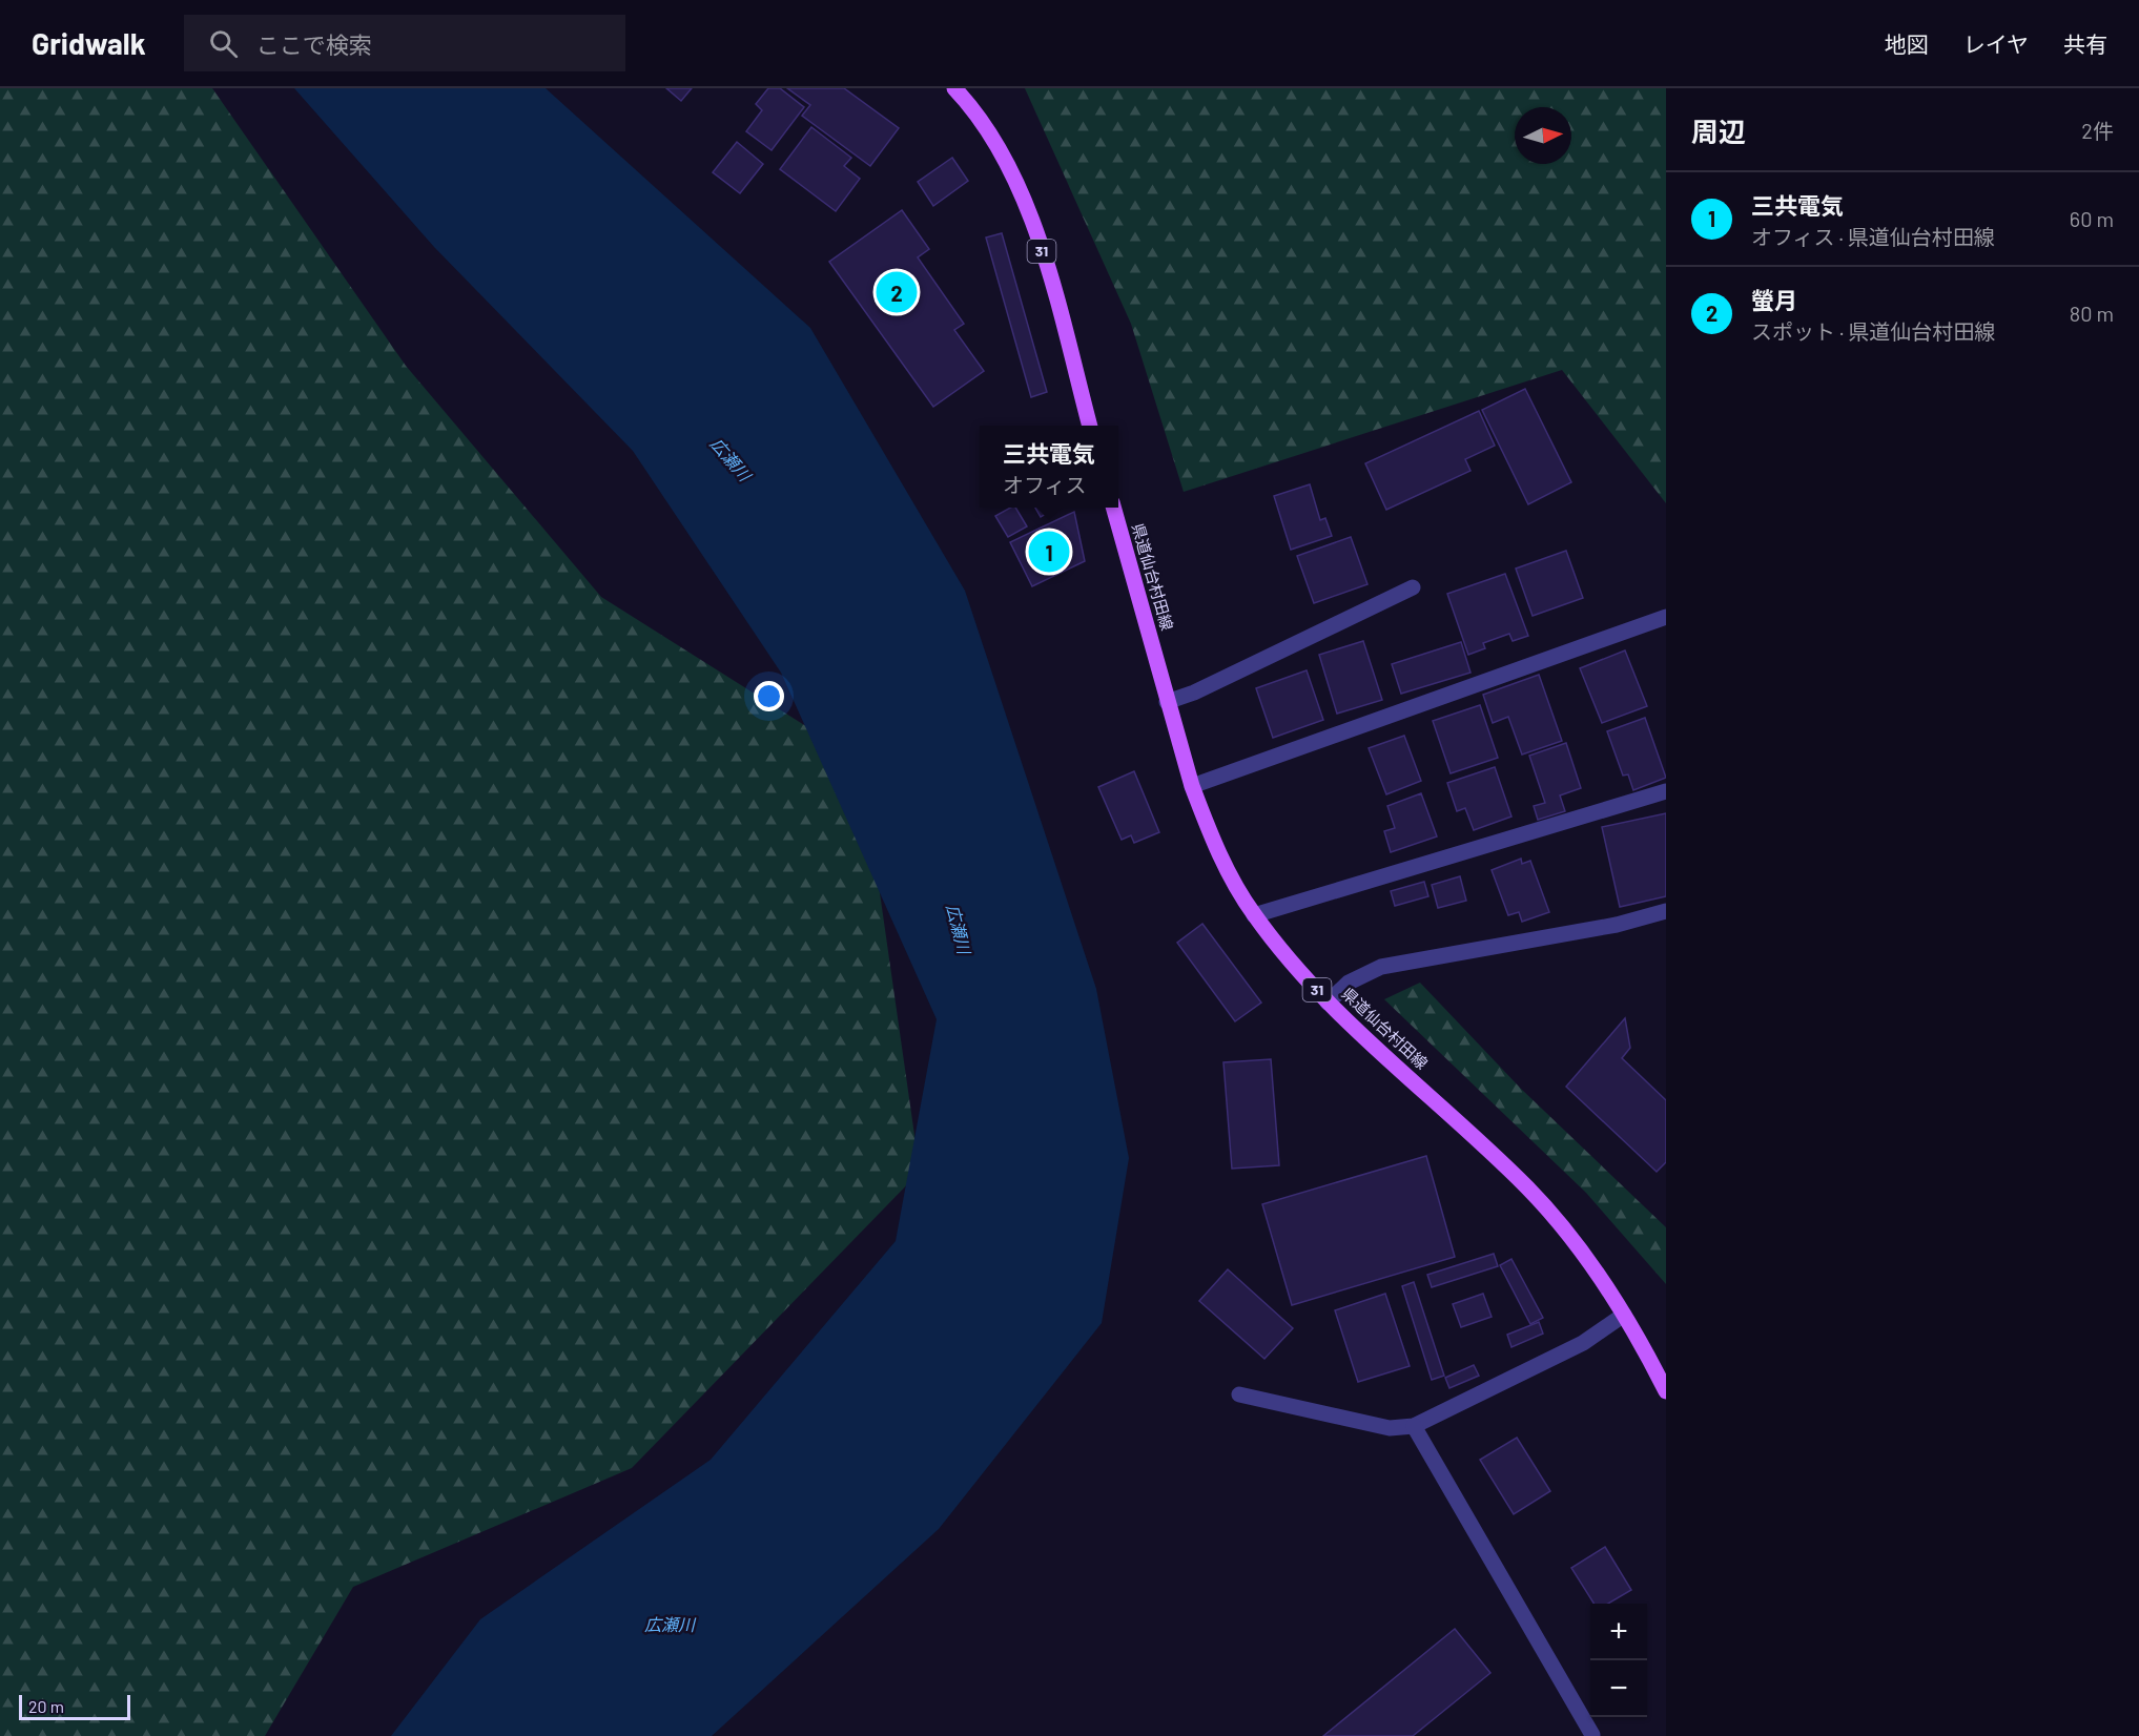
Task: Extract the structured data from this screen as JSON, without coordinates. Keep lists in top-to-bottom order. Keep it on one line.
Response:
{"streets":{"main road":["31","県道仙台村田線"]},"water":["広瀬川"],"scale_bar":"20 m","north":"right","page":{"header":"Gridwalk","search":"ここで検索","nav":["地図","レイヤ","共有"],"heading":["周辺","2件"],"list":[{"mark":"1","name":"三共電気","note":"オフィス · 県道仙台村田線","value":"60 m"},{"mark":"2","name":"螢月","note":"スポット · 県道仙台村田線","value":"80 m"}],"pins":["2","1"],"popup":["三共電気","オフィス"],"map_buttons":["+","−"],"scale":"20 m"}}
